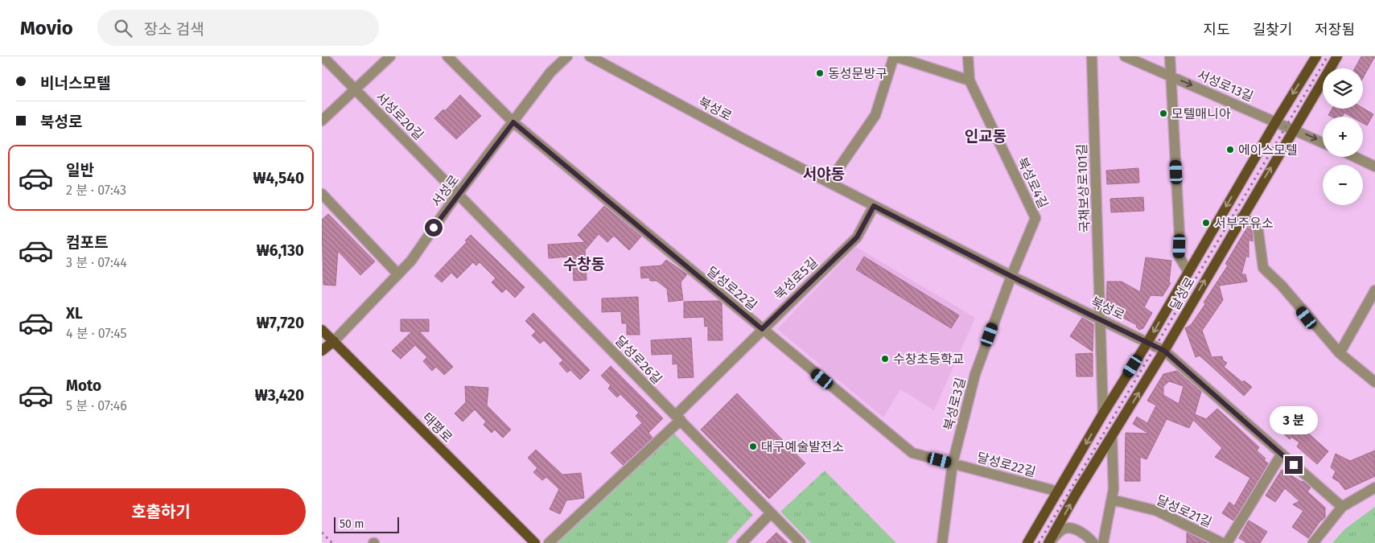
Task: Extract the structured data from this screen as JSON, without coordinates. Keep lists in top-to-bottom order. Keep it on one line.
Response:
{"streets":{"main road":["달성로","태평로"],"street":["서성로13길","북성로","서성로20길","북성로4길","국채보상로101길","서성로","북성로5길","달성로22길","달성로26길","북성로3길","달성로21길"]},"crossings":[["서성로13길","달성로"],["북성로","북성로4길"],["북성로","국채보상로101길"],["북성로","북성로5길"],["북성로","달성로"],["북성로","북성로3길"],["서성로20길","서성로"],["서성로20길","달성로26길"],["북성로4길","북성로3길"],["서성로","달성로22길"],["서성로","달성로26길"],["서성로","태평로"],["북성로5길","달성로22길"],["북성로5길","달성로26길"],["달성로22길","북성로3길"]],"one_way":["서성로13길"],"districts":["인교동","서야동","수창동"],"places":["동성문방구","모텔매니아","에이스모텔","서부주유소","수창초등학교","대구예술발전소"],"scale_bar":"50 m","page":{"header":"Movio","search":"장소 검색","nav":["지도","길찾기","저장됨"],"banner":["비너스모텔","북성로"],"map_buttons":["+","−"],"list":[{"name":"일반","note":"2 분 · 07:43","value":"₩4,540"},{"name":"컴포트","note":"3 분 · 07:44","value":"₩6,130"},{"name":"XL","note":"4 분 · 07:45","value":"₩7,720"},{"name":"Moto","note":"5 분 · 07:46","value":"₩3,420"}],"bubble":"3 분","buttons":"호출하기","scale":"50 m"}}
